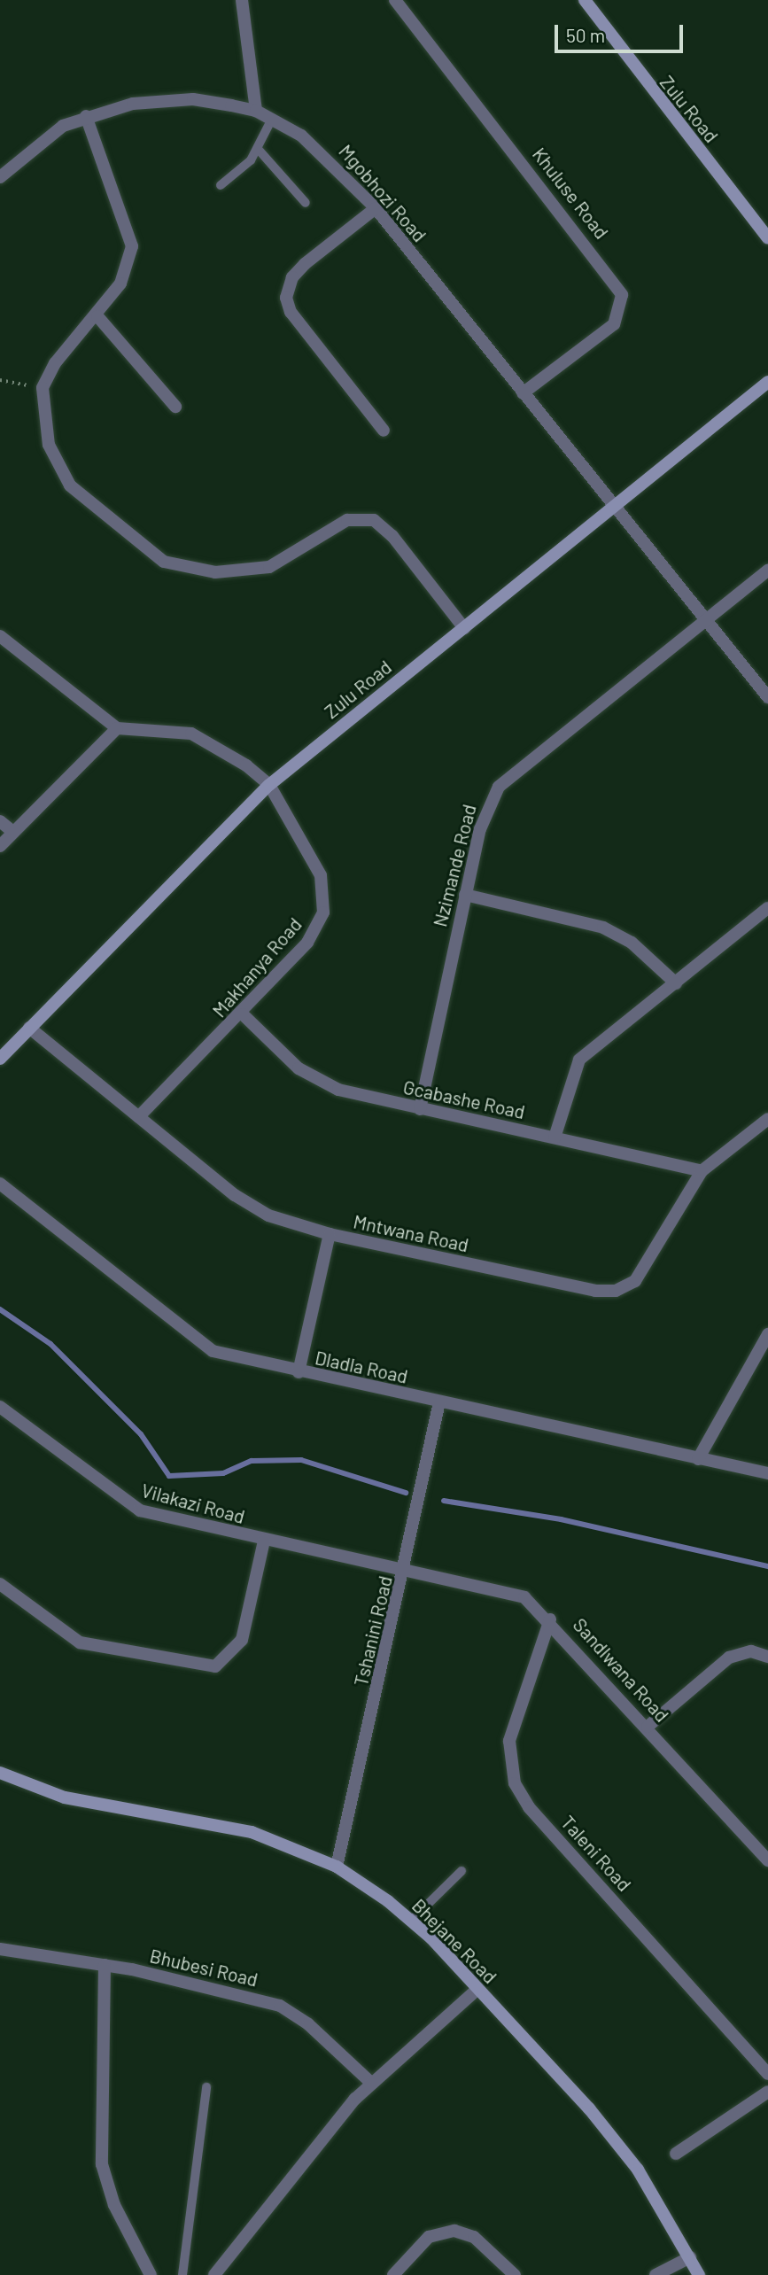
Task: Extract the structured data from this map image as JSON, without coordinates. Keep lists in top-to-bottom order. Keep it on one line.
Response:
{"streets":{"street":["Zulu Road","Mgobhozi Road","Khuluse Road","Nzimande Road","Makhanya Road","Gcabashe Road","Mntwana Road","Dladla Road","Vilakazi Road","Tshanini Road","Sandlwana Road","Taleni Road","Bhejane Road","Bhubesi Road"]},"crossings":[["Zulu Road","Mgobhozi Road"],["Zulu Road","Makhanya Road"],["Zulu Road","Mntwana Road"],["Mgobhozi Road","Khuluse Road"],["Mgobhozi Road","Nzimande Road"],["Nzimande Road","Gcabashe Road"],["Makhanya Road","Gcabashe Road"],["Makhanya Road","Mntwana Road"],["Gcabashe Road","Mntwana Road"],["Dladla Road","Tshanini Road"],["Vilakazi Road","Tshanini Road"],["Vilakazi Road","Sandlwana Road"],["Tshanini Road","Sandlwana Road"],["Tshanini Road","Bhejane Road"],["Sandlwana Road","Taleni Road"]],"scale_bar":"50 m"}
